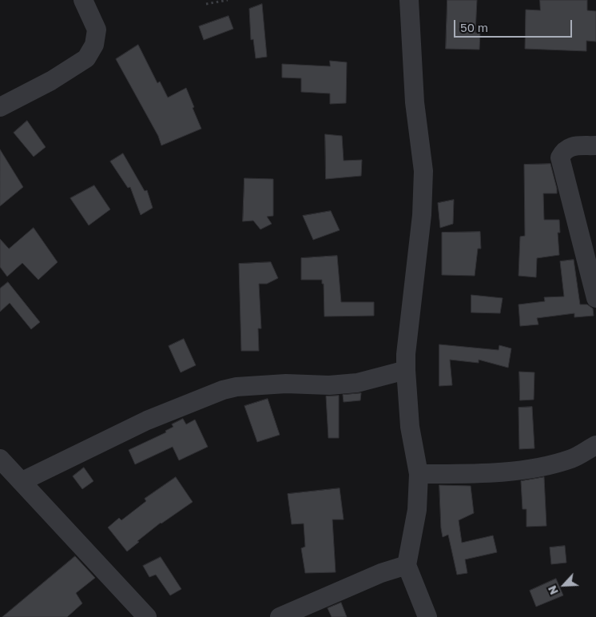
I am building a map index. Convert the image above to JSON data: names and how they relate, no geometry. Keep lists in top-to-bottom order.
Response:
{
  "scale_bar": "50 m",
  "north": "bottom left"
}
